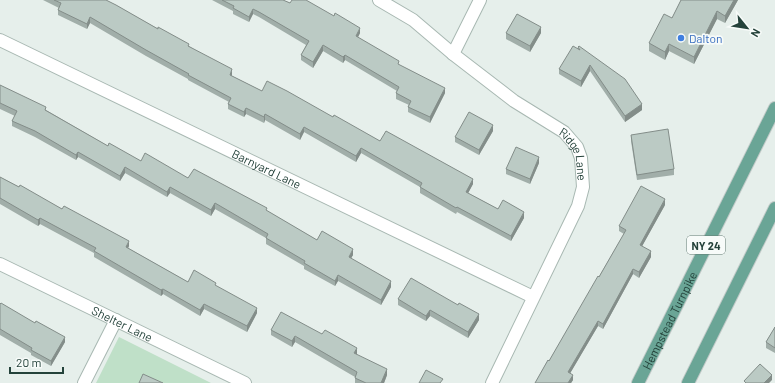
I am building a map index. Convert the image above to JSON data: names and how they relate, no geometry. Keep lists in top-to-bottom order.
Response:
{
  "streets": {
    "main road": ["NY 24", "Hempstead Turnpike"],
    "street": ["Ridge Lane", "Barnyard Lane", "Shelter Lane"]
  },
  "crossings": [
    ["Ridge Lane", "Barnyard Lane"]
  ],
  "places": ["Dalton"],
  "scale_bar": "20 m",
  "north": "bottom right"
}
